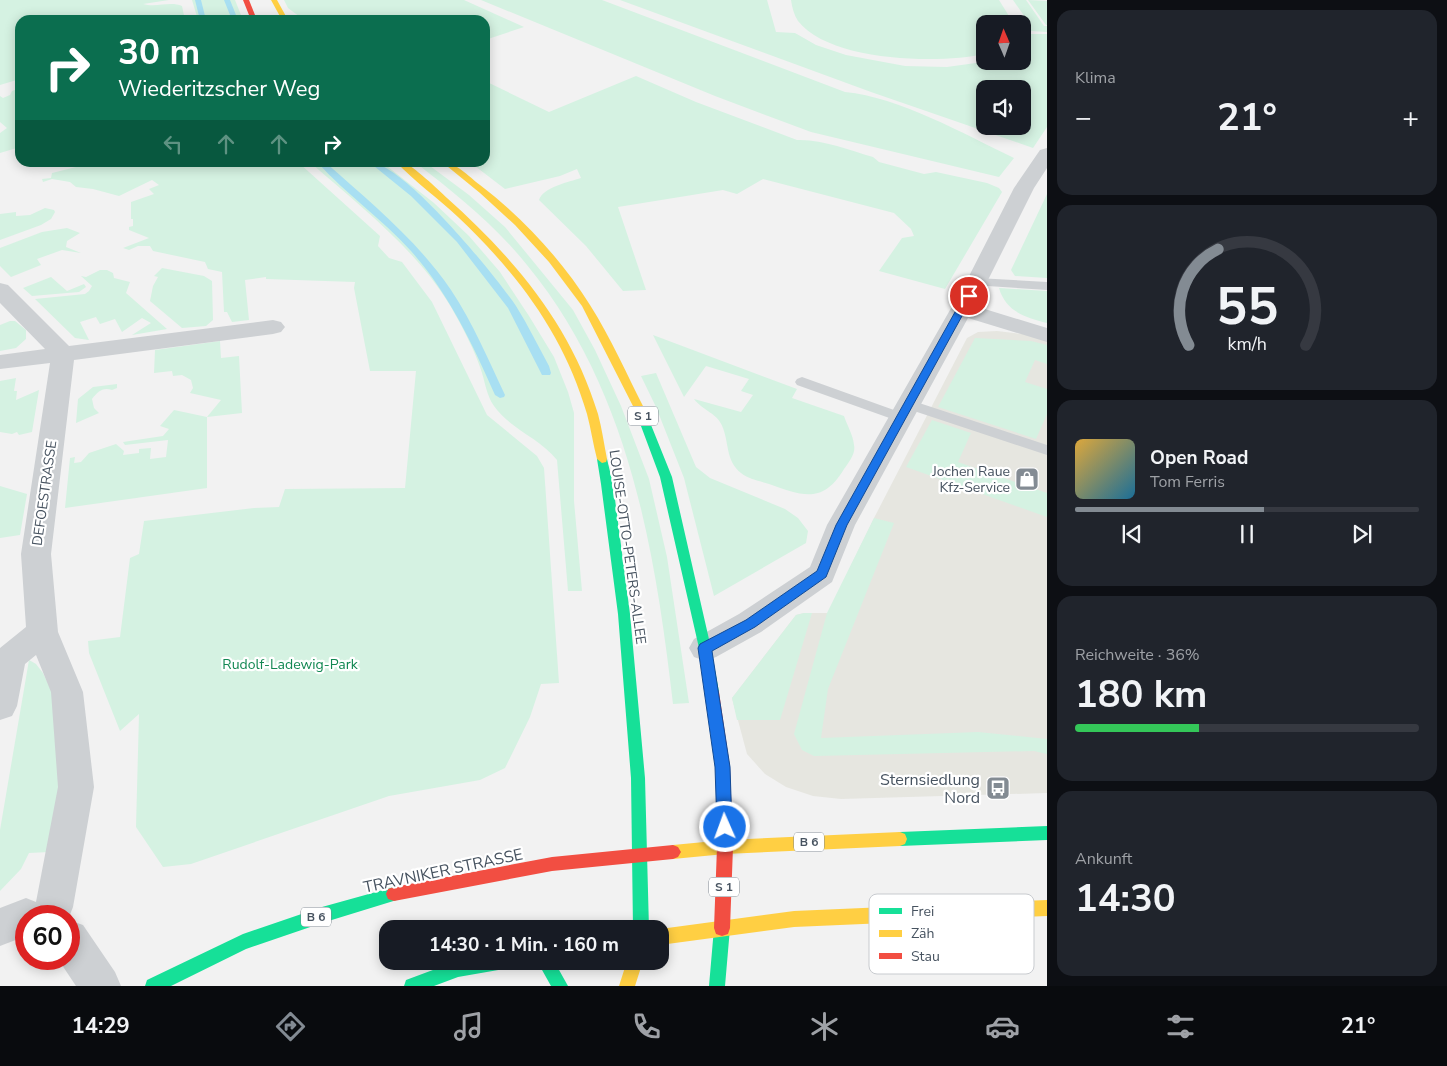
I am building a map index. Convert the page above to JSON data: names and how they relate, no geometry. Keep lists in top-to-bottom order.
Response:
{
  "streets": {
    "main road": [
      "S 1",
      "LOUISE-OTTO-PETERS-ALLEE",
      "B 6",
      "TRAVNIKER STRASSE"
    ],
    "street": ["DEFOESTRASSE"]
  },
  "crossings": [
    ["S 1", "B 6"],
    ["S 1", "TRAVNIKER STRASSE"],
    ["LOUISE-OTTO-PETERS-ALLEE", "TRAVNIKER STRASSE"],
    ["B 6", "TRAVNIKER STRASSE"]
  ],
  "parks": ["Rudolf-Ladewig-Park"],
  "places": {
    "shop": ["Jochen Raue Kfz-Service"],
    "bus stop": ["Sternsiedlung Nord"]
  },
  "legend": ["Frei", "Zäh", "Stau"],
  "north": "top",
  "page": {
    "tile": [
      "Klima",
      ["Reichweite · 36%", "180 km"],
      ["Ankunft", "14:30"]
    ],
    "turn": ["30 m", "Wiederitzscher Weg"],
    "heat": ["−", "21°", "+"],
    "song": ["Open Road", "Tom Ferris"],
    "limit": "60",
    "trip": "14:30 · 1 Min. · 160 m",
    "tabs": ["14:29", "21°"],
    "gauge": ["55", "km/h"]
  }
}
